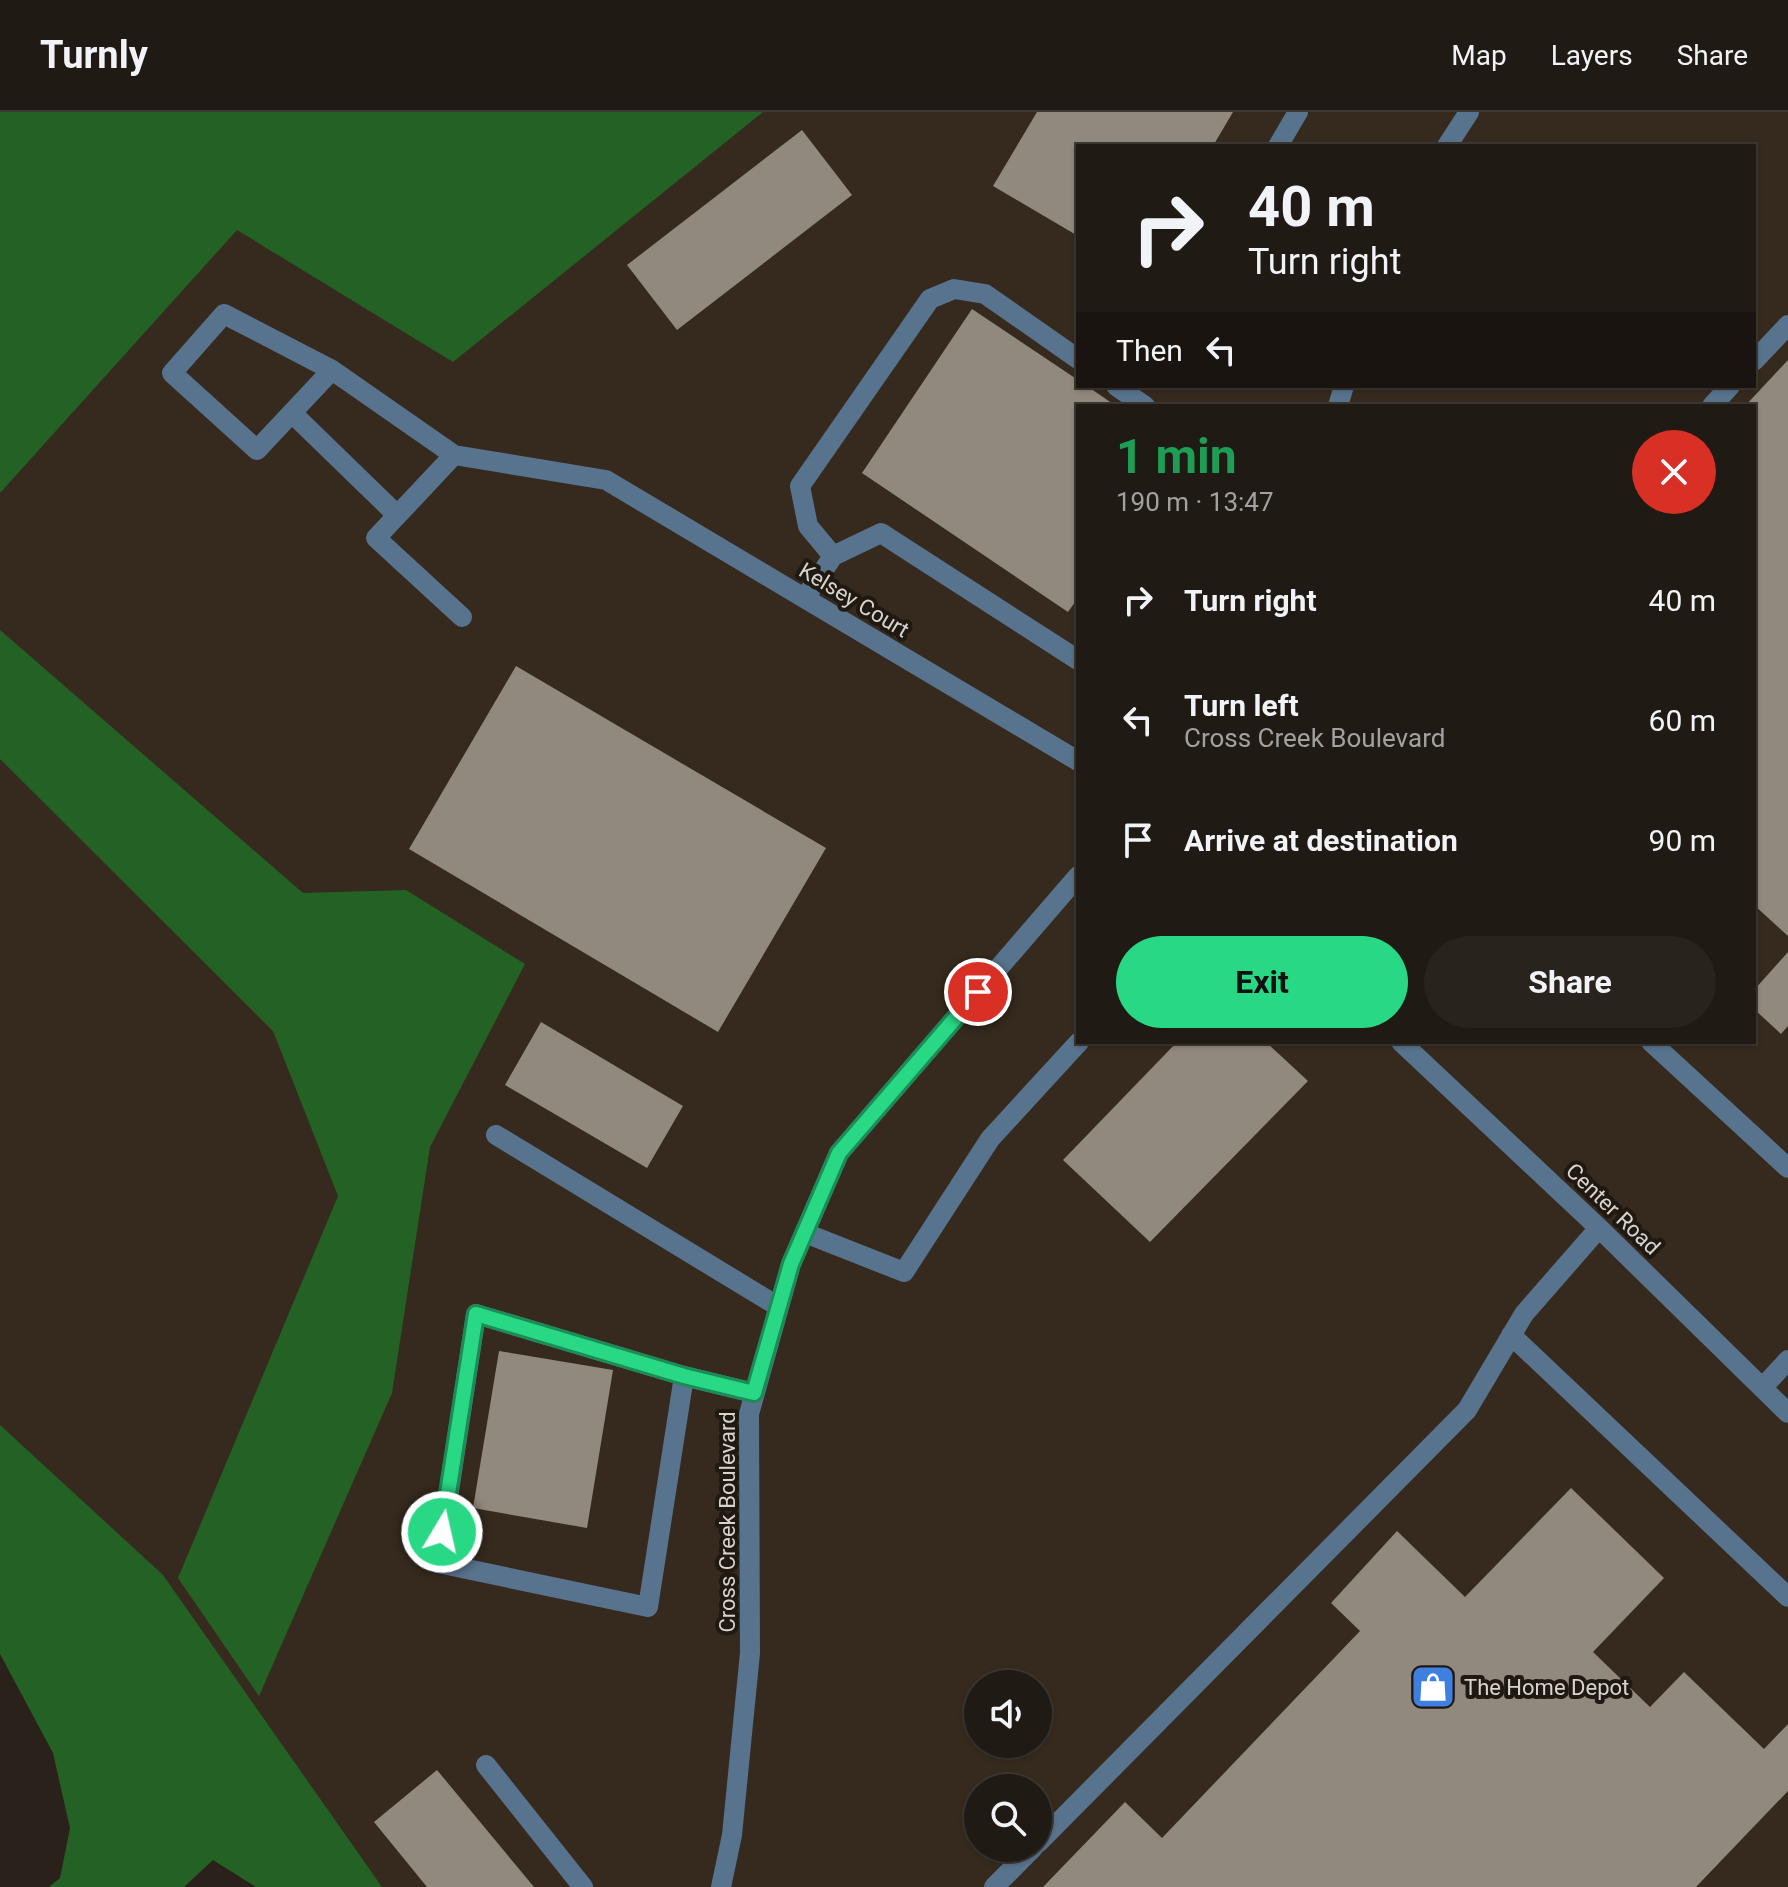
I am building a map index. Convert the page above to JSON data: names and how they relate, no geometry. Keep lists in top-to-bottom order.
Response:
{
  "streets": {
    "street": ["Kelsey Court", "Center Road", "Cross Creek Boulevard"]
  },
  "places": {
    "shop": ["The Home Depot"]
  },
  "page": {
    "header": "Turnly",
    "nav": ["Map", "Layers", "Share"],
    "turn": ["40 m", "Turn right"],
    "then": "Then",
    "heading": ["1 min", "190 m · 13:47"],
    "list": [
      {
        "name": "Turn right",
        "value": "40 m"
      },
      {
        "name": "Turn left",
        "note": "Cross Creek Boulevard",
        "value": "60 m"
      },
      {
        "name": "Arrive at destination",
        "value": "90 m"
      }
    ],
    "buttons": ["Exit", "Share"]
  }
}
